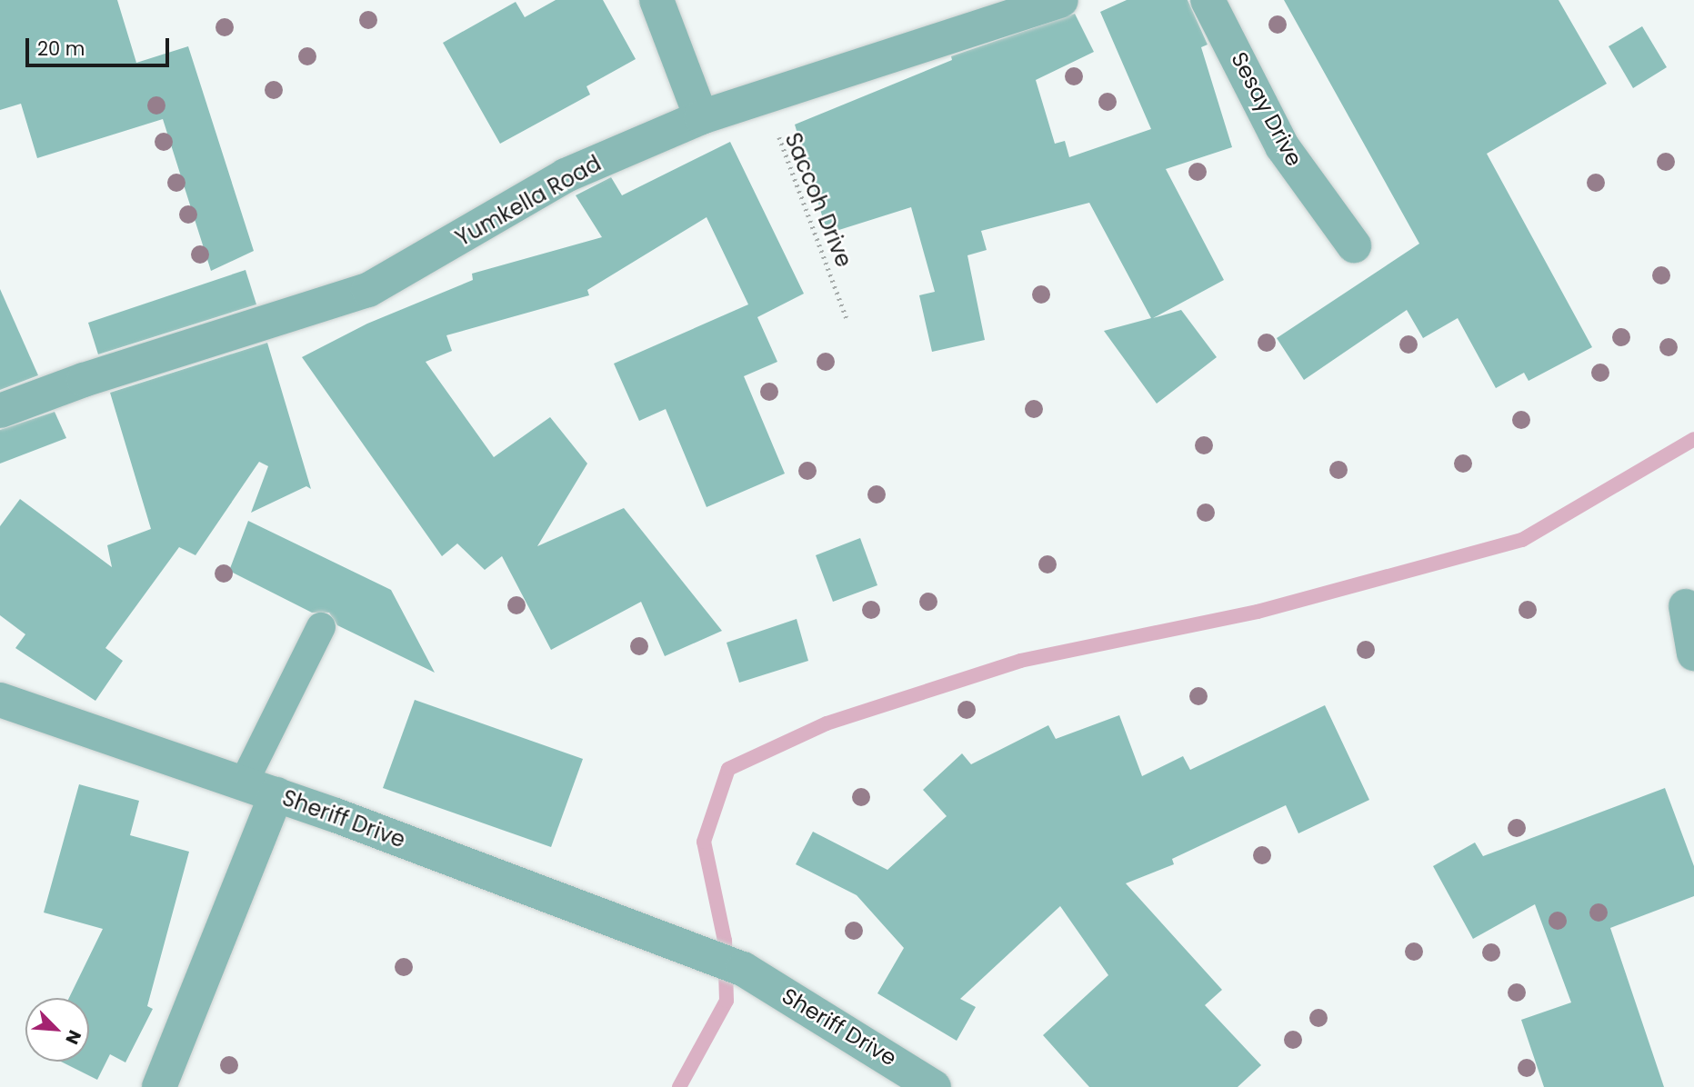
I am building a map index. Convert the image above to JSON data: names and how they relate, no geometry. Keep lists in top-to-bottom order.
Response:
{
  "streets": {
    "street": ["Sesay Drive", "Yumkella Road", "Sheriff Drive"],
    "path": ["Saccoh Drive"]
  },
  "crossings": [
    ["Saccoh Drive", "Yumkella Road"]
  ],
  "scale_bar": "20 m",
  "north": "bottom right"
}
